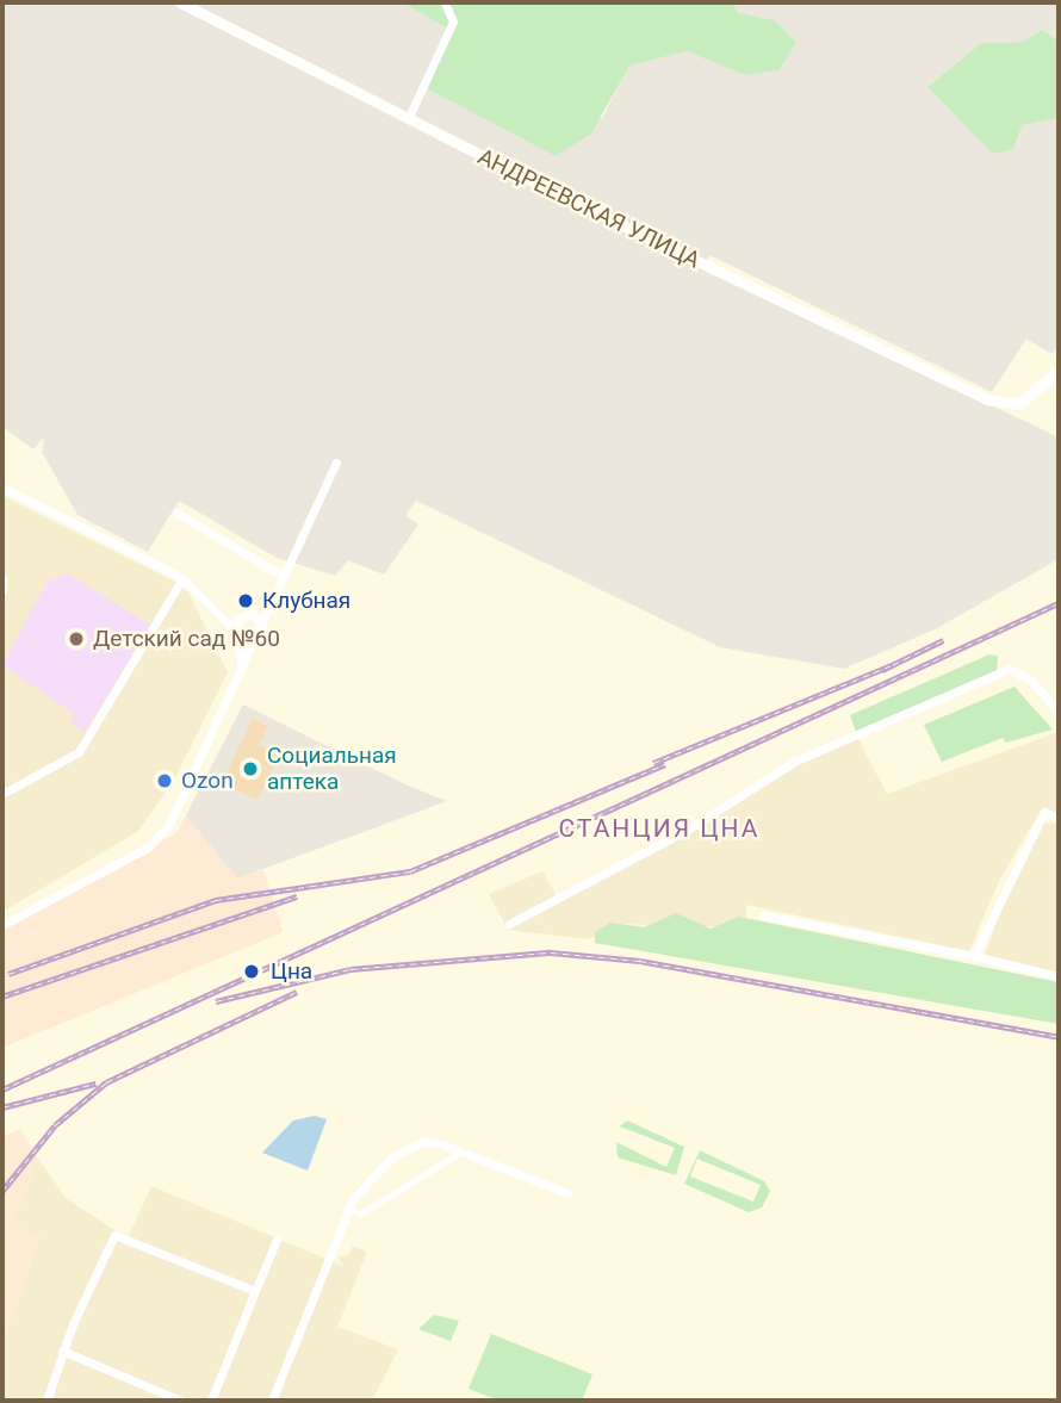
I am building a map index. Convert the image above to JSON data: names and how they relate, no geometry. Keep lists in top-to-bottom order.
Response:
{
  "streets": {
    "street": ["АНДРЕЕВСКАЯ УЛИЦА"]
  },
  "districts": ["СТАНЦИЯ ЦНА"],
  "places": [
    "Клубная",
    "Детский сад №60",
    "Социальная аптека",
    "Ozon",
    "Цна"
  ]
}
